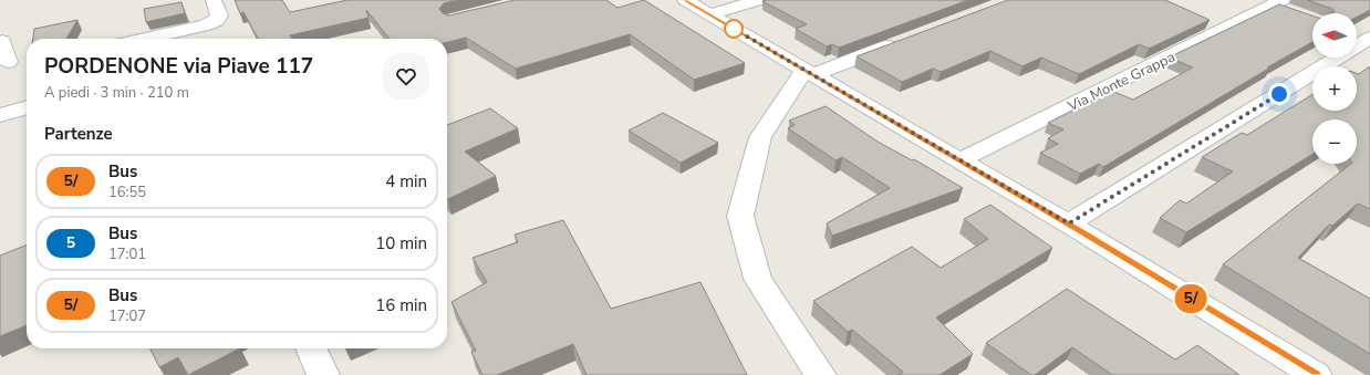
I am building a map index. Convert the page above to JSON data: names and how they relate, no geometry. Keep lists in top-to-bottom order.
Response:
{
  "streets": {
    "street": ["Via Monte Grappa"]
  },
  "lines": ["bus line 5/"],
  "north": "left",
  "page": {
    "on_map": "5/",
    "map_buttons": ["+", "−"],
    "heading": [
      ["PORDENONE via Piave 117", "A piedi · 3 min · 210 m"],
      "Partenze"
    ],
    "list": [
      {
        "mark": "5/",
        "name": "Bus",
        "note": "16:55",
        "value": "4 min"
      },
      {
        "mark": "5",
        "name": "Bus",
        "note": "17:01",
        "value": "10 min"
      },
      {
        "mark": "5/",
        "name": "Bus",
        "note": "17:07",
        "value": "16 min"
      }
    ]
  }
}
